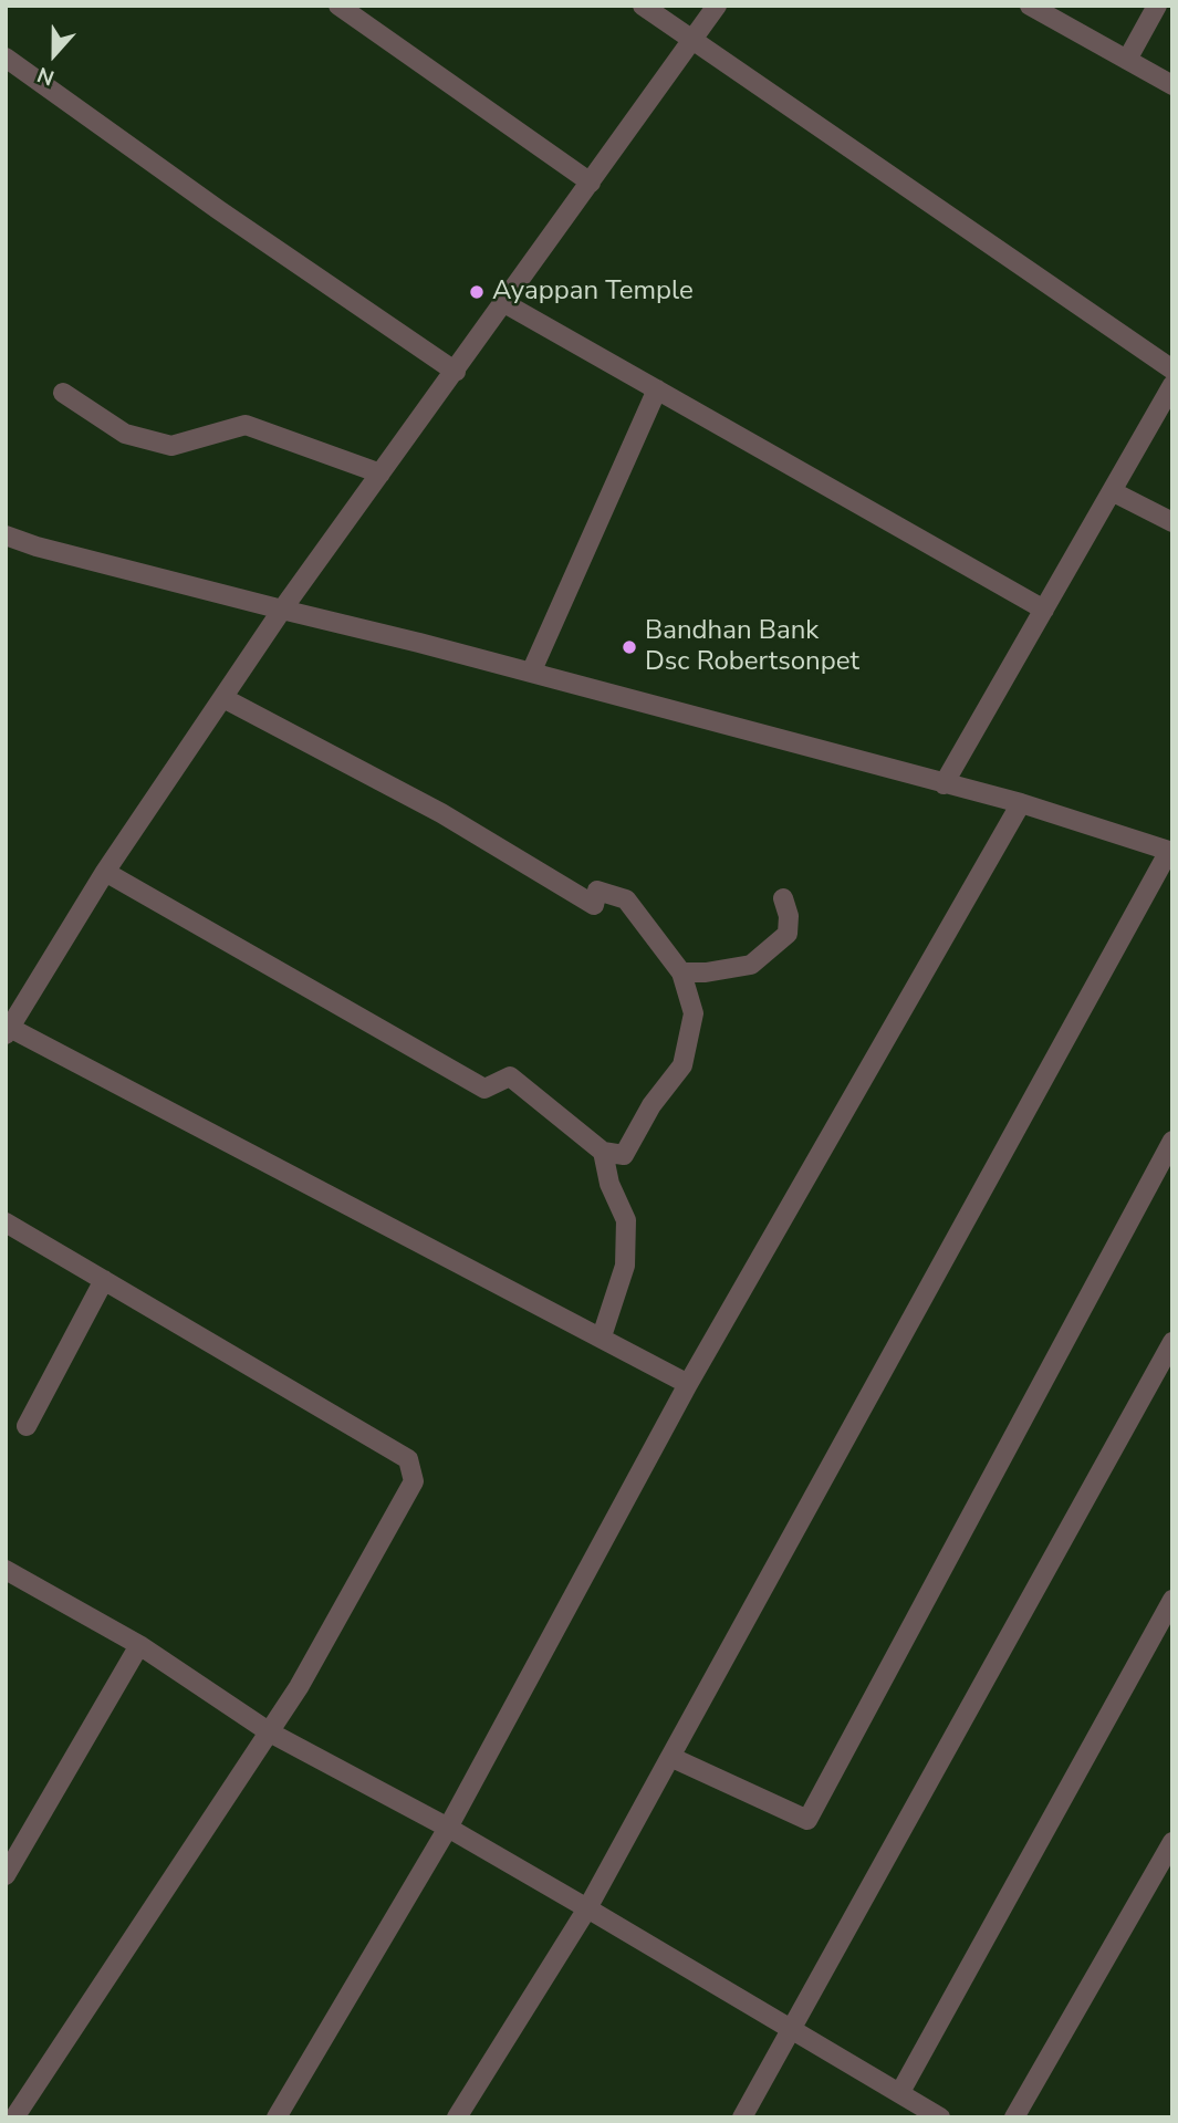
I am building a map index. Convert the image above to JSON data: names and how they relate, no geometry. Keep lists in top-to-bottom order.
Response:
{
  "places": ["Ayappan Temple", "Bandhan Bank Dsc Robertsonpet"],
  "north": "bottom"
}
